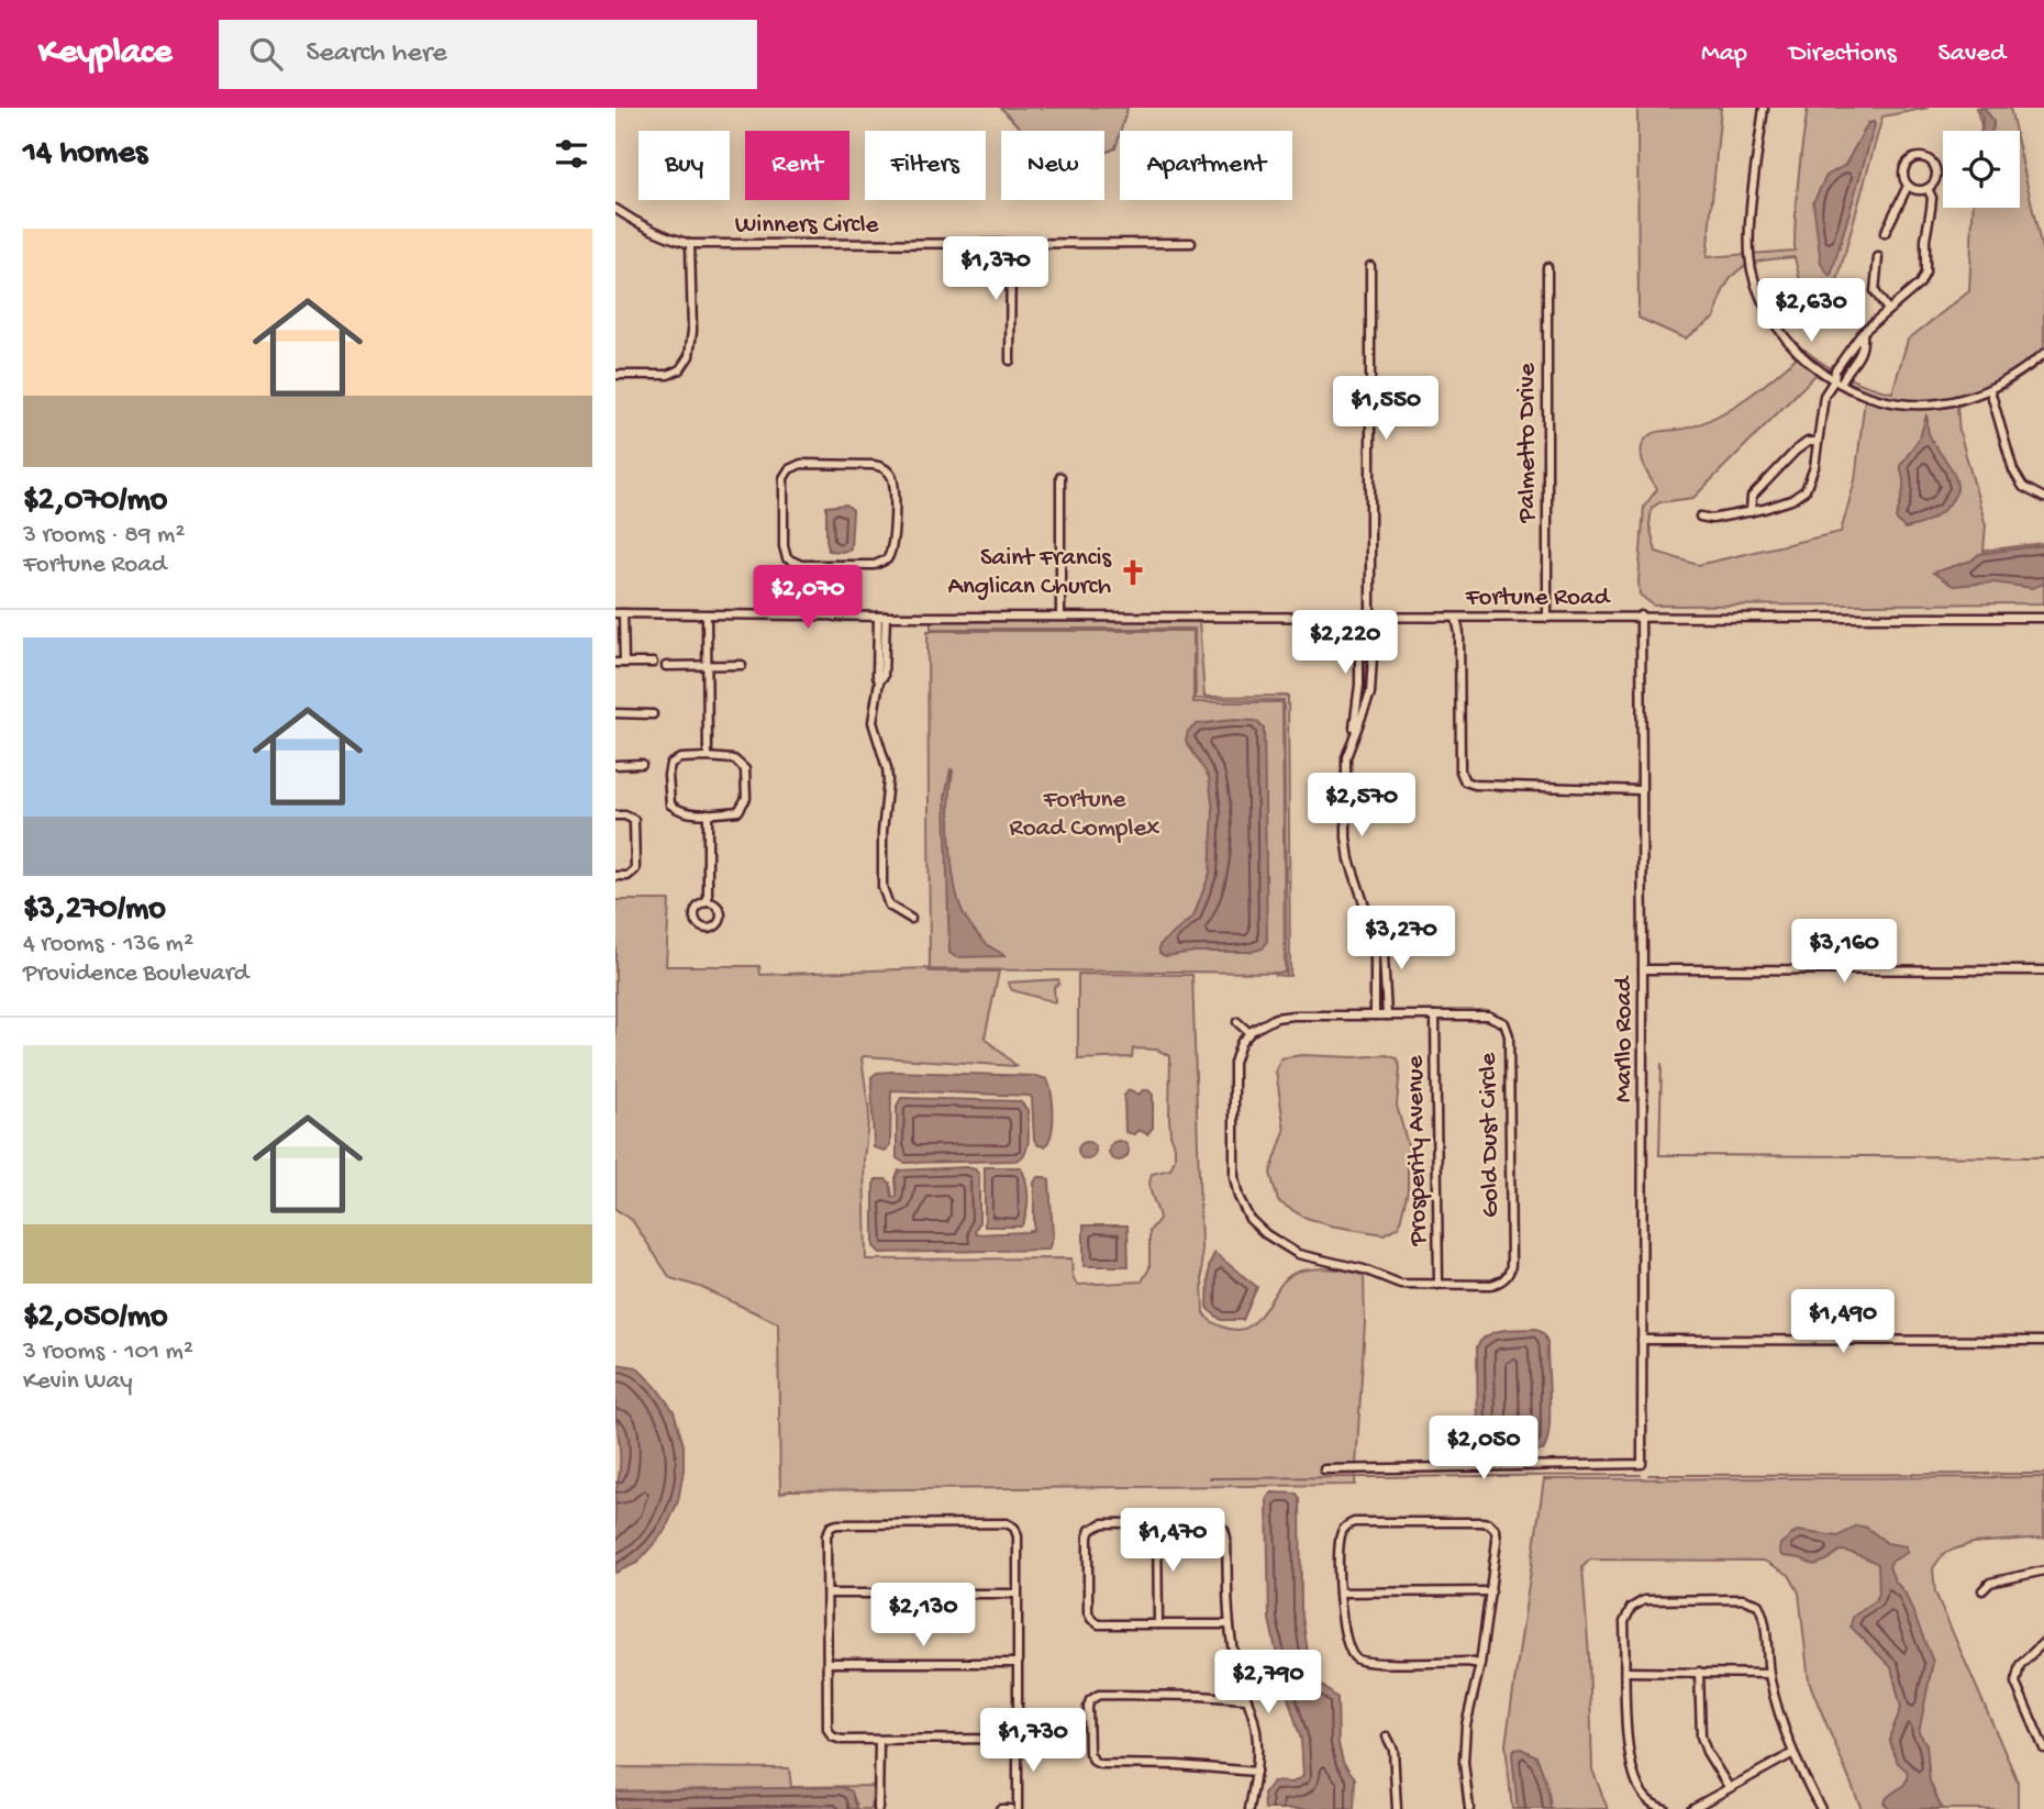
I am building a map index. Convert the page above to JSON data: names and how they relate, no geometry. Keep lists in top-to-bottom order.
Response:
{
  "streets": {
    "street": [
      "Winners Circle",
      "Palmetto Drive",
      "Fortune Road",
      "Marllo Road",
      "Gold Dust Circle",
      "Prosperity Avenue"
    ]
  },
  "crossings": [
    ["Palmetto Drive", "Fortune Road"],
    ["Fortune Road", "Marllo Road"],
    ["Gold Dust Circle", "Prosperity Avenue"]
  ],
  "parks": ["Fortune Road Complex"],
  "places": {
    "church": ["Saint Francis Anglican Church"]
  },
  "page": {
    "header": "Keyplace",
    "search": "Search here",
    "nav": ["Map", "Directions", "Saved"],
    "heading": "14 homes",
    "chip": [
      "Buy",
      "Rent",
      "Filters",
      "New",
      "Apartment"
    ],
    "list": [
      {
        "name": "$2,070/mo",
        "note": "3 rooms · 89 m² · Fortune Road"
      },
      {
        "name": "$3,270/mo",
        "note": "4 rooms · 136 m² · Providence Boulevard"
      },
      {
        "name": "$2,050/mo",
        "note": "3 rooms · 101 m² · Kevin Way"
      }
    ],
    "price": [
      "$1,370",
      "$2,630",
      "$1,550",
      "$2,070",
      "$2,220",
      "$2,570",
      "$3,270",
      "$3,160",
      "$1,490",
      "$2,050",
      "$1,470",
      "$2,130",
      "$2,790",
      "$1,730"
    ]
  }
}
